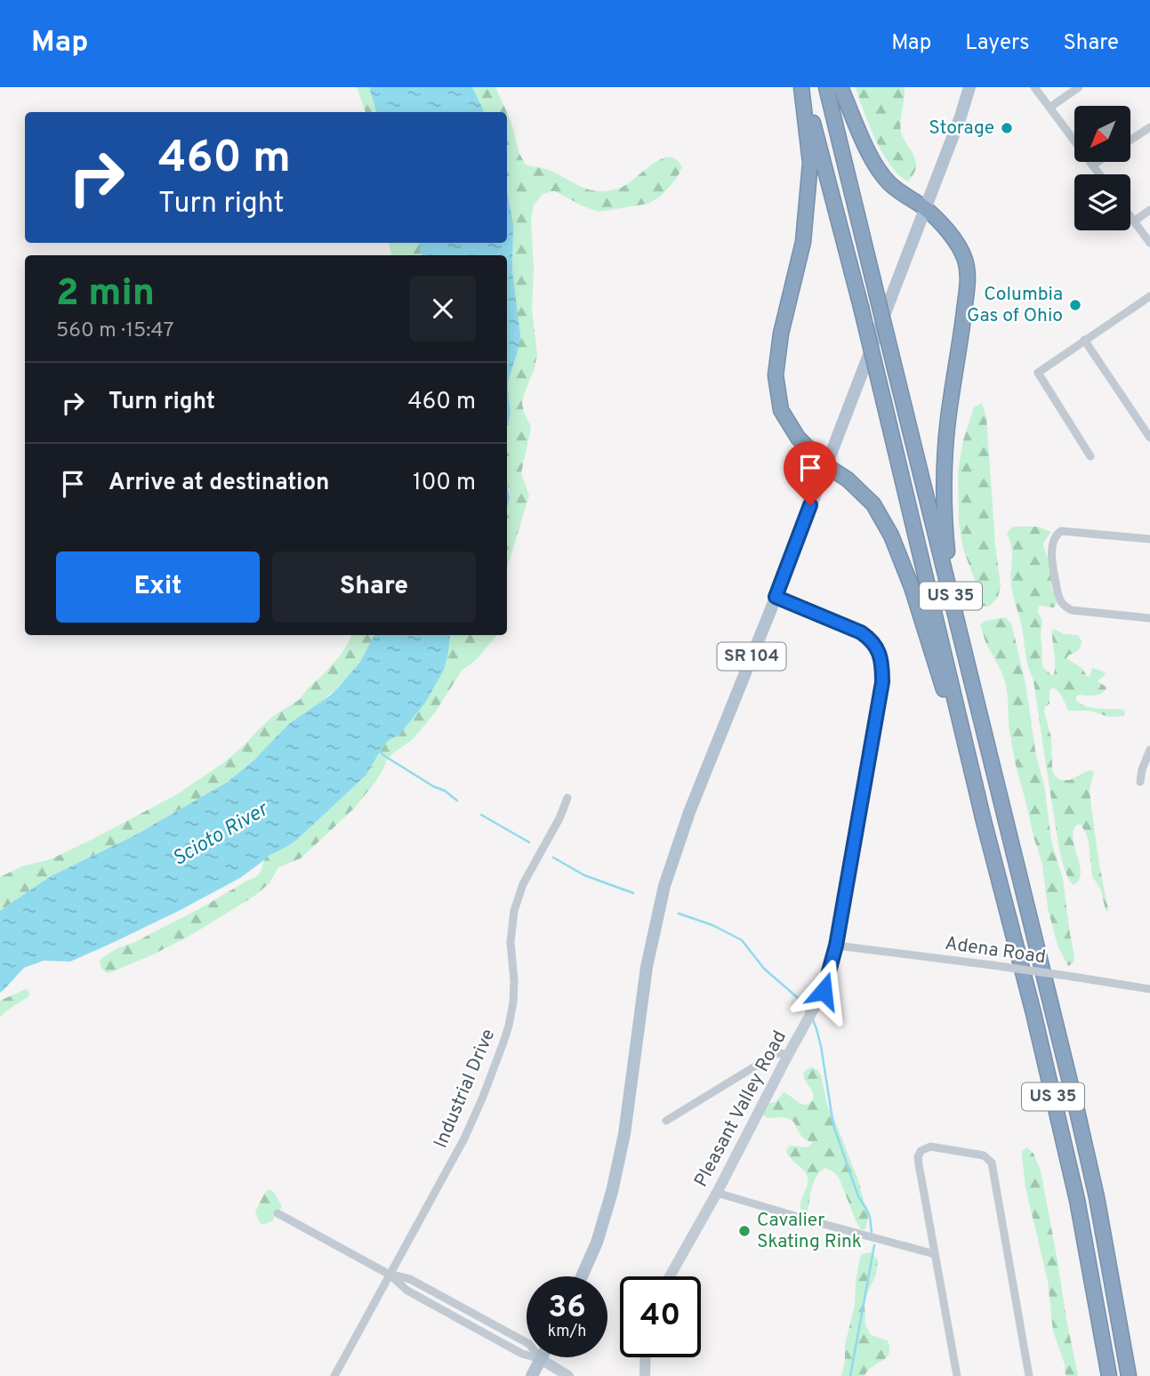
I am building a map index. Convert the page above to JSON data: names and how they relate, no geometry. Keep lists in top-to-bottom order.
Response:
{
  "streets": {
    "highway": ["US 35"],
    "main road": ["SR 104"],
    "street": ["Adena Road", "Industrial Drive", "Pleasant Valley Road"]
  },
  "crossings": [
    ["SR 104", "Pleasant Valley Road"],
    ["Adena Road", "Pleasant Valley Road"]
  ],
  "water": ["Scioto River"],
  "places": ["Storage", "Columbia Gas of Ohio", "Cavalier Skating Rink"],
  "north": "bottom left",
  "page": {
    "header": "Map",
    "nav": ["Map", "Layers", "Share"],
    "turn": ["460 m", "Turn right"],
    "heading": ["2 min", "560 m · 15:47"],
    "list": [
      {
        "name": "Turn right",
        "value": "460 m"
      },
      {
        "name": "Arrive at destination",
        "value": "100 m"
      }
    ],
    "buttons": ["Exit", "Share"],
    "speed": "36 km/h",
    "limit": "40"
  }
}
